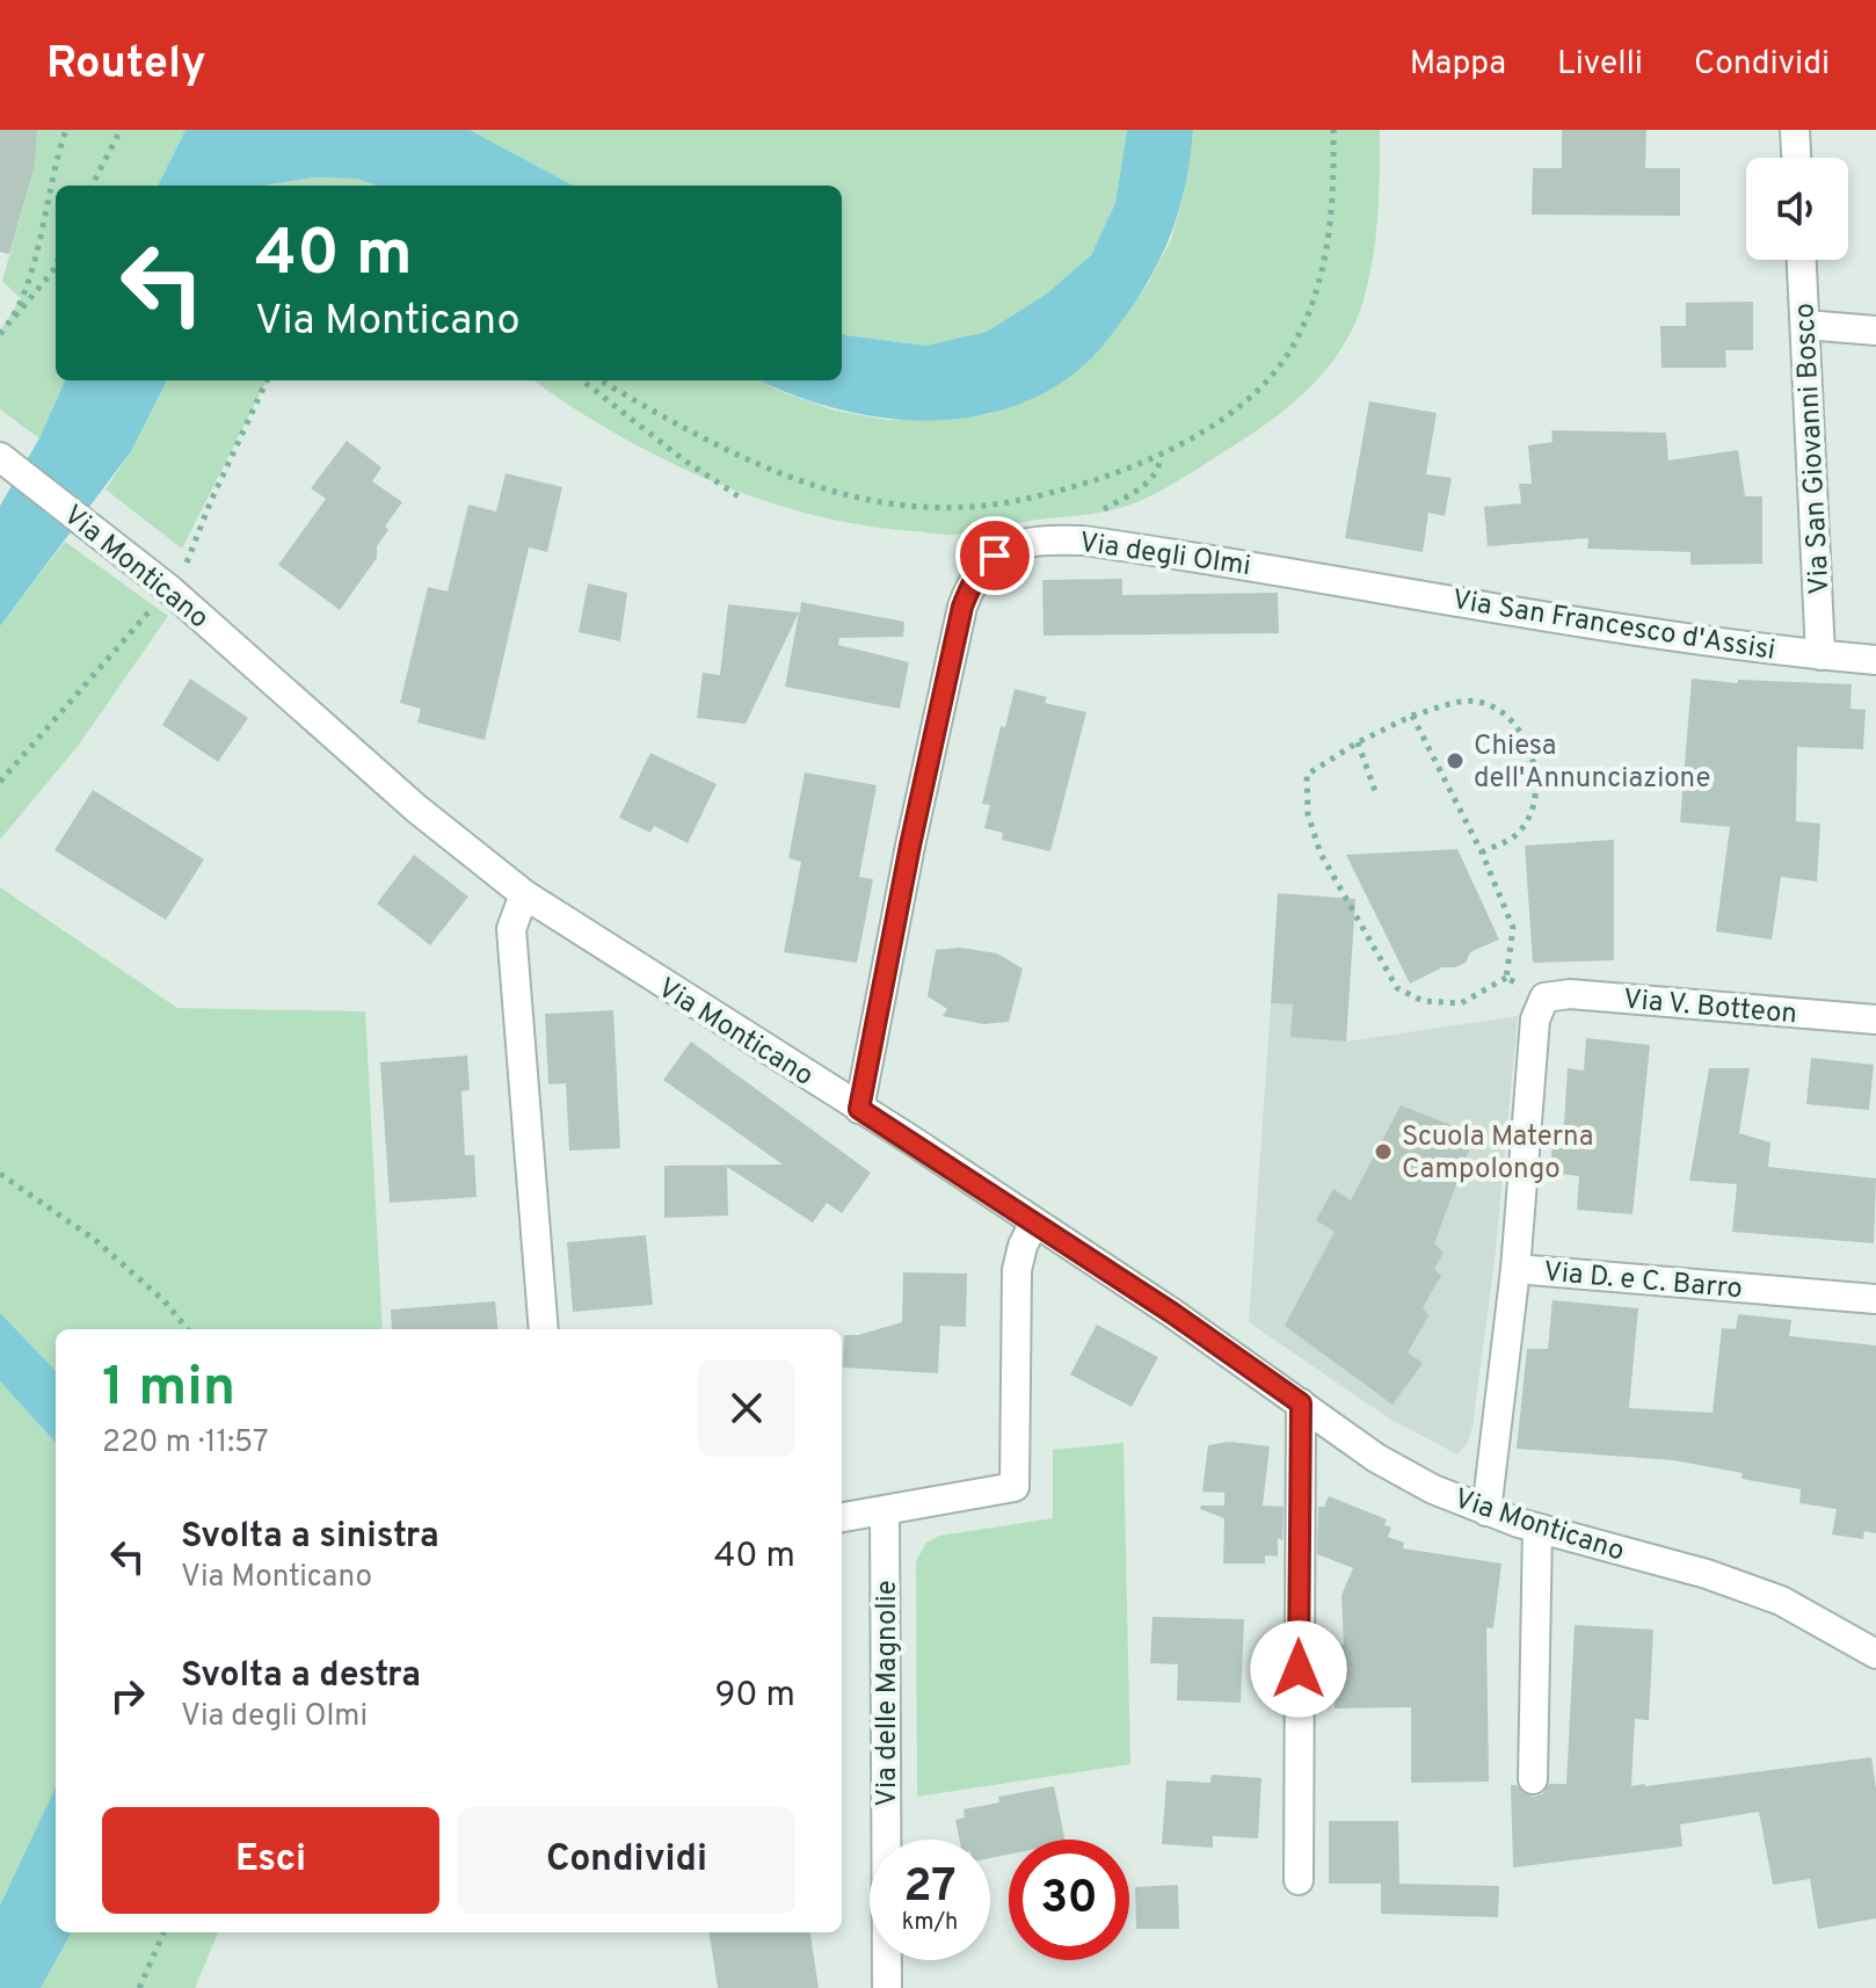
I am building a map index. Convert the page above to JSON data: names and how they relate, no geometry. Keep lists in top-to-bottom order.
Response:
{
  "streets": {
    "street": [
      "Via San Giovanni Bosco",
      "Via degli Olmi",
      "Via Monticano",
      "Via San Francesco d'Assisi",
      "Via V. Botteon",
      "Via D. e C. Barro",
      "Via delle Magnolie"
    ]
  },
  "crossings": [
    ["Via San Giovanni Bosco", "Via San Francesco d'Assisi"],
    ["Via degli Olmi", "Via Monticano"],
    ["Via degli Olmi", "Via San Francesco d'Assisi"],
    ["Via V. Botteon", "Via D. e C. Barro"]
  ],
  "places": ["Chiesa dell'Annunciazione", "Scuola Materna Campolongo"],
  "page": {
    "header": "Routely",
    "nav": ["Mappa", "Livelli", "Condividi"],
    "turn": ["40 m", "Via Monticano"],
    "heading": ["1 min", "220 m · 11:57"],
    "list": [
      {
        "name": "Svolta a sinistra",
        "note": "Via Monticano",
        "value": "40 m"
      },
      {
        "name": "Svolta a destra",
        "note": "Via degli Olmi",
        "value": "90 m"
      }
    ],
    "buttons": ["Esci", "Condividi"],
    "speed": "27 km/h",
    "limit": "30"
  }
}
